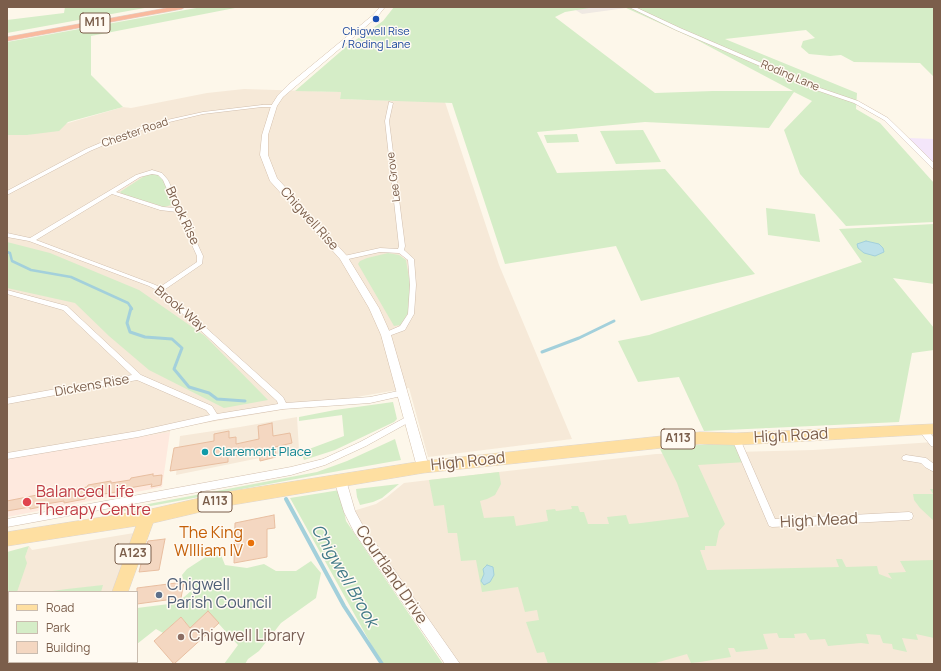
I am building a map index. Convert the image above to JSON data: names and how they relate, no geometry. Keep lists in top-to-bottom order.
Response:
{
  "streets": {
    "highway": ["M11"],
    "main road": [
      "Chigwell Rise",
      "High Road",
      "A113",
      "A123"
    ],
    "street": [
      "Roding Lane",
      "Chester Road",
      "Lee Grove",
      "Brook Rise",
      "Brook Way",
      "Dickens Rise",
      "High Mead",
      "Courtland Drive"
    ]
  },
  "crossings": [
    ["Chester Road", "Chigwell Rise"],
    ["Brook Rise", "Brook Way"],
    ["Chigwell Rise", "High Road"],
    ["High Road", "High Mead"],
    ["High Road", "A123"],
    ["High Road", "Courtland Drive"]
  ],
  "water": ["Chigwell Brook"],
  "places": [
    "Chigwell Rise / Roding Lane",
    "Claremont Place",
    "Balanced Life Therapy Centre",
    "The King WIlliam IV",
    "Chigwell Parish Council",
    "Chigwell Library"
  ],
  "legend": ["Road", "Park", "Building"]
}
